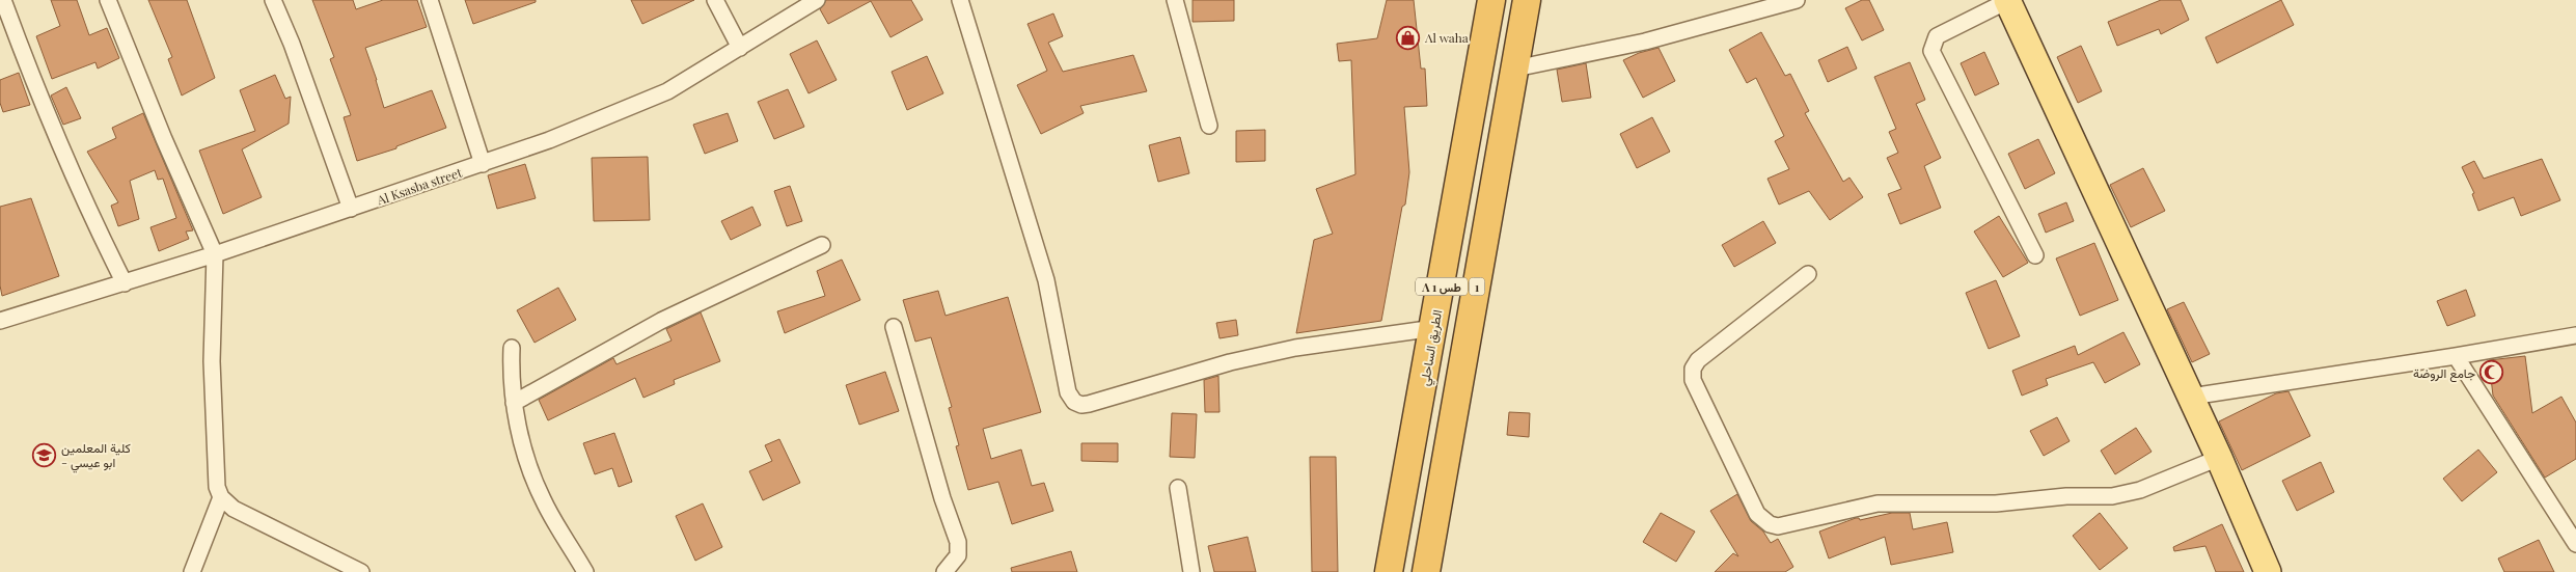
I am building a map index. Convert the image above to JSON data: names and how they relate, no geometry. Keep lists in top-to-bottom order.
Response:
{
  "streets": {
    "highway": ["A 1 طس", "1", "الطريق الساحلي"],
    "street": ["Al Ksasba street"]
  },
  "places": {
    "shop": ["Al waha"],
    "mosque": ["جامع الروضة"],
    "school or university": ["كلية المعلمين - ابو عيسي"]
  }
}
